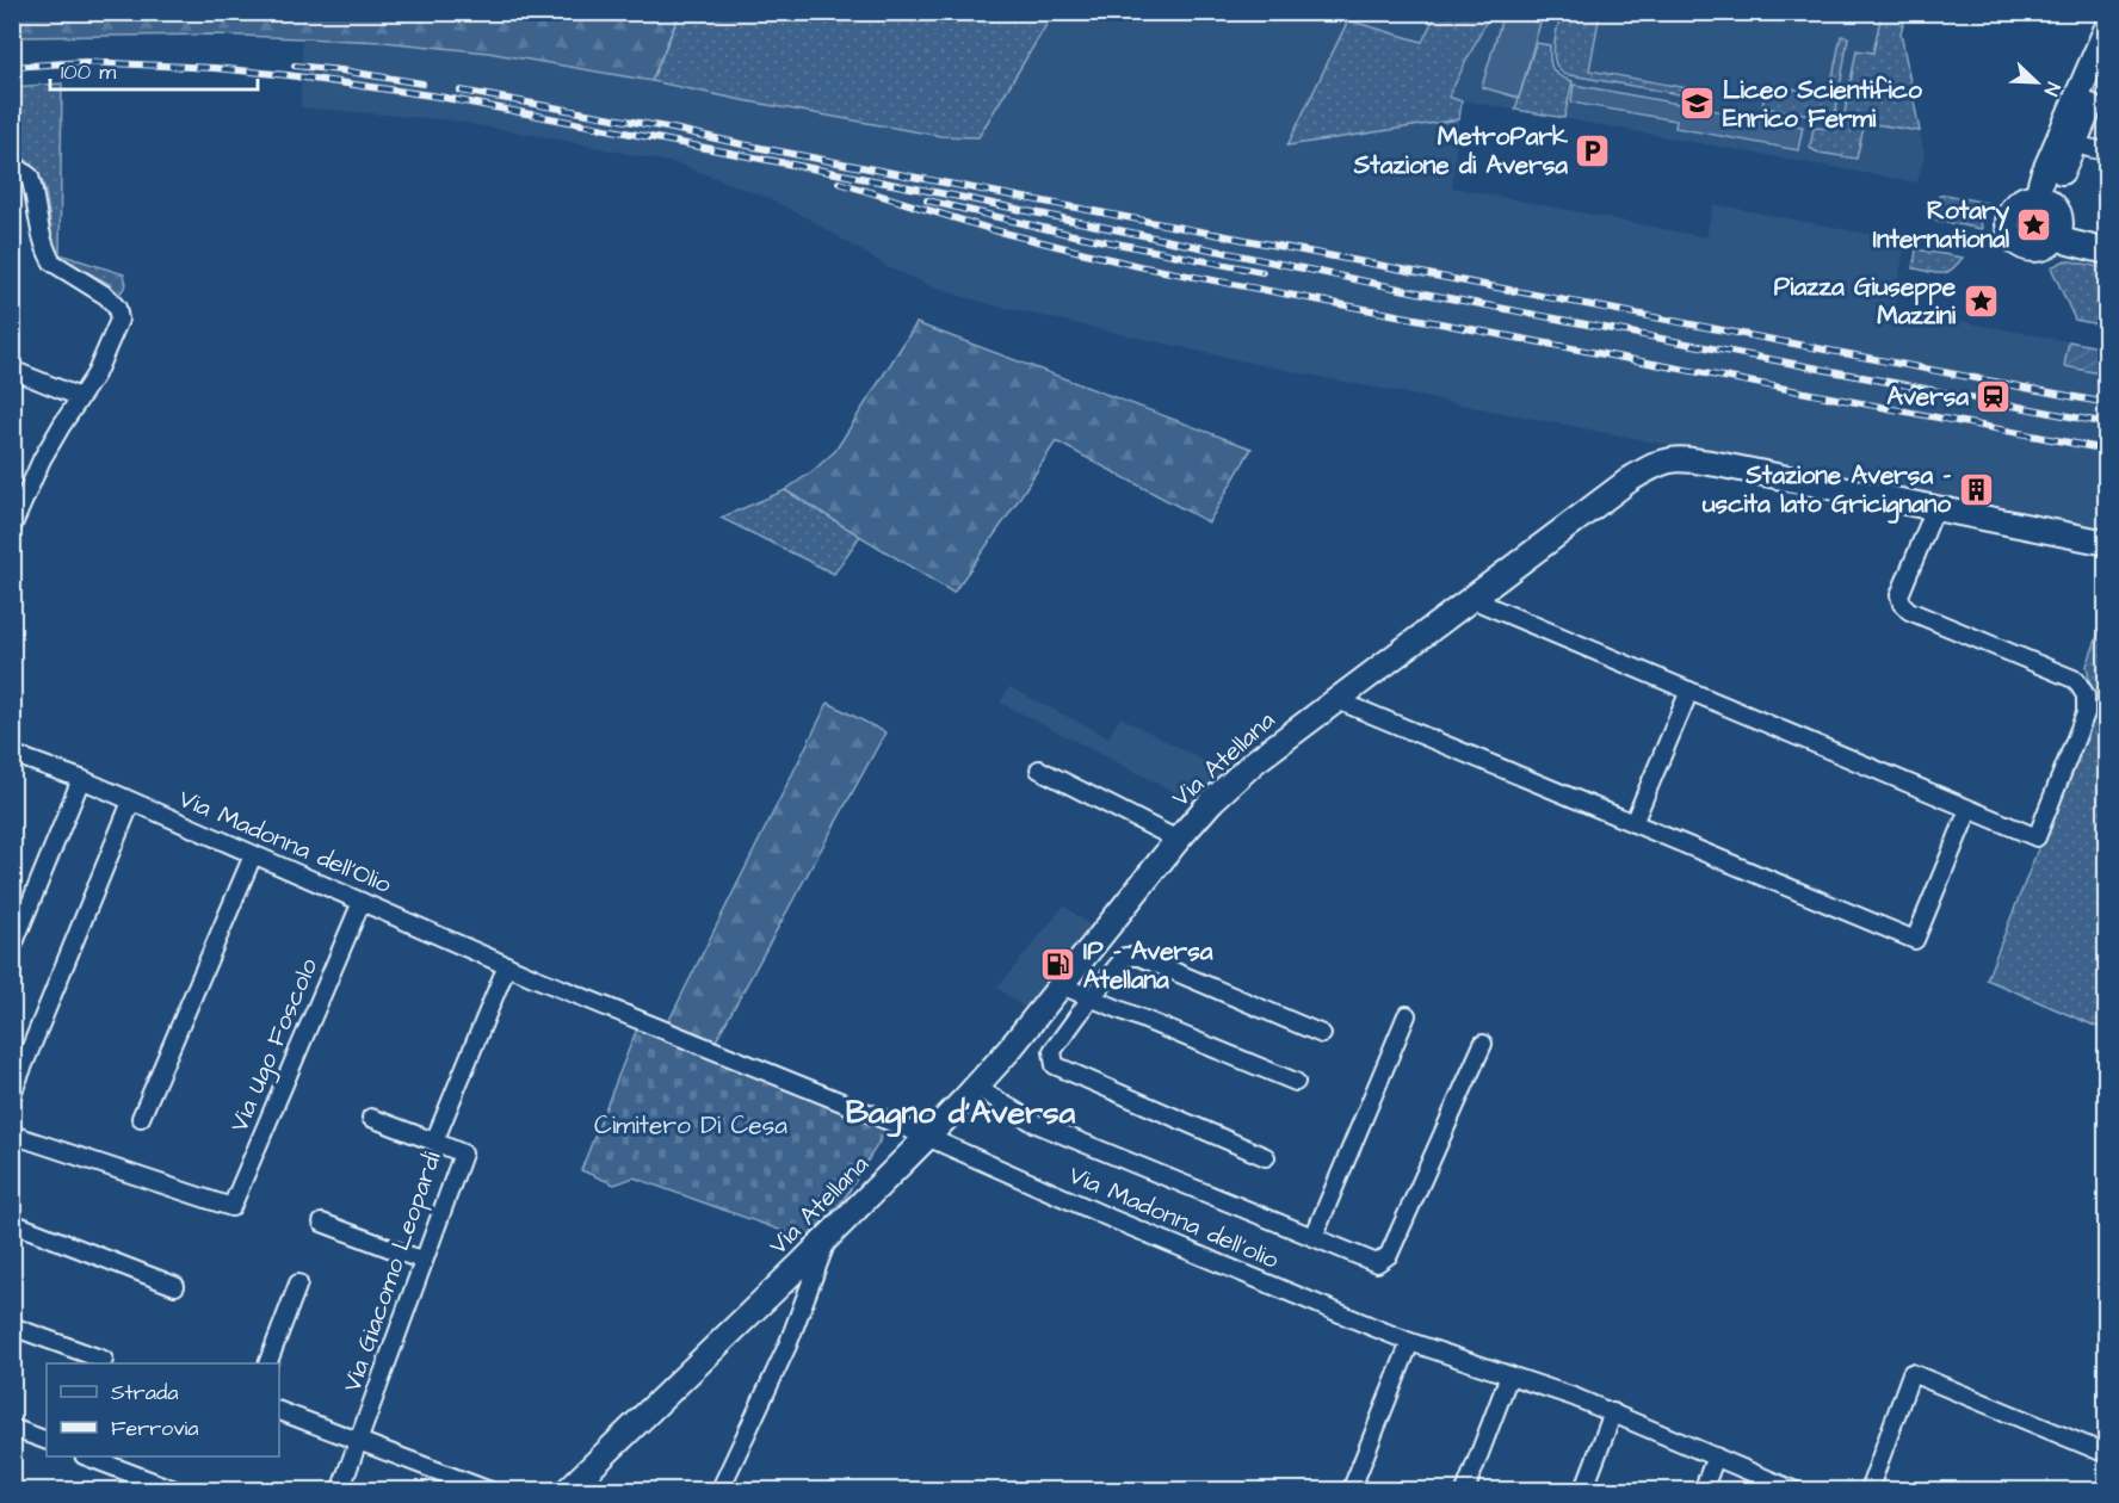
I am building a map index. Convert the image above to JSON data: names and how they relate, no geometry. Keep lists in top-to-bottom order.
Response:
{
  "streets": {
    "main road": ["Via Atellana"],
    "street": [
      "Via Madonna dell'Olio",
      "Via Ugo Foscolo",
      "Via Madonna dell'olio",
      "Via Giacomo Leopardi"
    ]
  },
  "crossings": [
    ["Via Atellana", "Via Madonna dell'olio"],
    ["Via Madonna dell'Olio", "Via Ugo Foscolo"],
    ["Via Madonna dell'Olio", "Via Madonna dell'olio"],
    ["Via Madonna dell'Olio", "Via Giacomo Leopardi"]
  ],
  "districts": ["Bagno d'Aversa"],
  "parks": ["Cimitero Di Cesa"],
  "places": {
    "school or university": ["Liceo Scientifico Enrico Fermi"],
    "parking": ["MetroPark Stazione di Aversa"],
    "place": ["Rotary International", "Piazza Giuseppe Mazzini"],
    "station": ["Aversa"],
    "building": ["Stazione Aversa - uscita lato Gricignano"],
    "fuel station": ["IP - Aversa Atellana"]
  },
  "legend": ["Strada", "Ferrovia"],
  "scale_bar": "100 m",
  "north": "bottom right"
}
